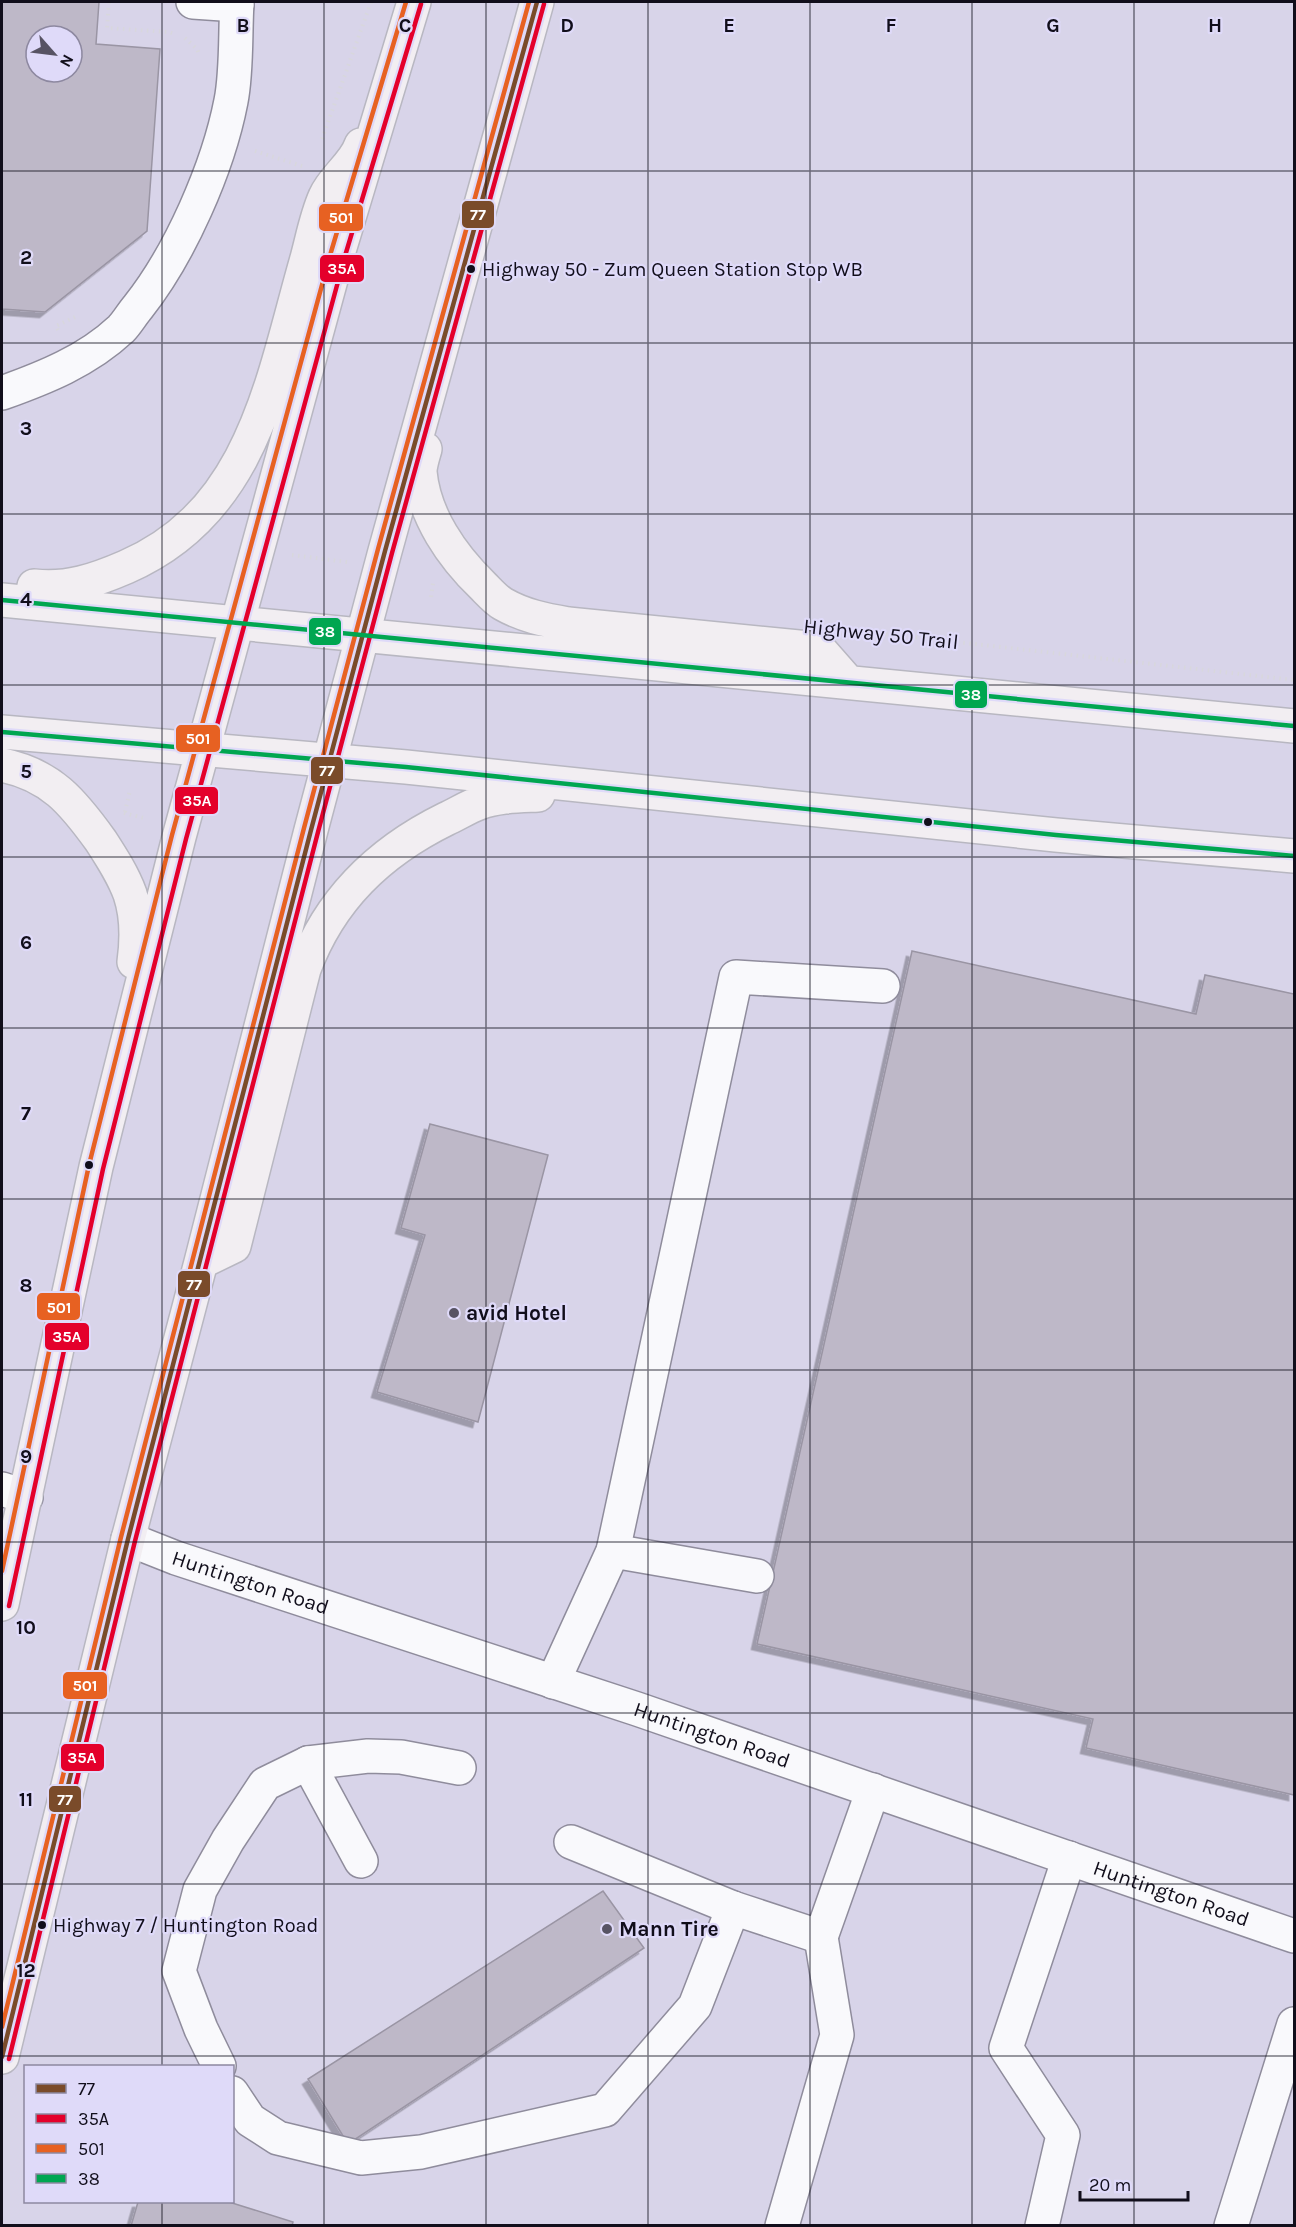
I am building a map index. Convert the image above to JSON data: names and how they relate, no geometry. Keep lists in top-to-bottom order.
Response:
{
  "streets": {
    "street": ["Huntington Road"],
    "path": ["Highway 50 Trail"]
  },
  "places": [
    "Highway 50 - Zum Queen Station Stop WB",
    "avid Hotel",
    "Highway 7 / Huntington Road",
    "Mann Tire"
  ],
  "lines": [
    "transit line 77",
    "transit line 501",
    "transit line 35A",
    "transit line 38"
  ],
  "legend": [
    "77",
    "35A",
    "501",
    "38"
  ],
  "scale_bar": "20 m",
  "north": "bottom right",
  "grid": {
    "columns": [
      "B",
      "C",
      "D",
      "E",
      "F",
      "G",
      "H"
    ],
    "rows": [
      "2",
      "3",
      "4",
      "5",
      "6",
      "7",
      "8",
      "9",
      "10",
      "11",
      "12"
    ]
  }
}
